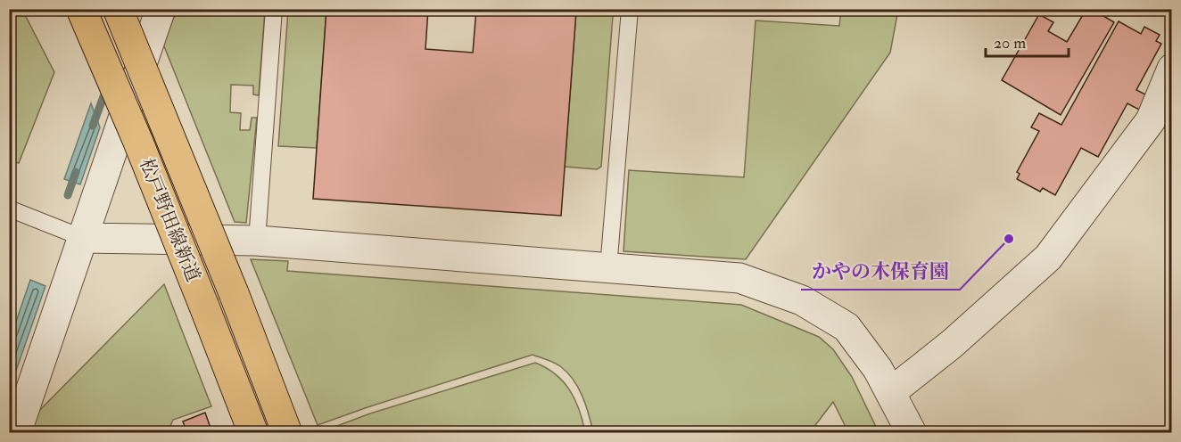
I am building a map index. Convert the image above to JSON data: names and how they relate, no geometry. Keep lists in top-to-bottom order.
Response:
{
  "streets": {
    "main road": ["松戸野田線新道"]
  },
  "places": ["かやの木保育園"],
  "scale_bar": "20 m"
}
